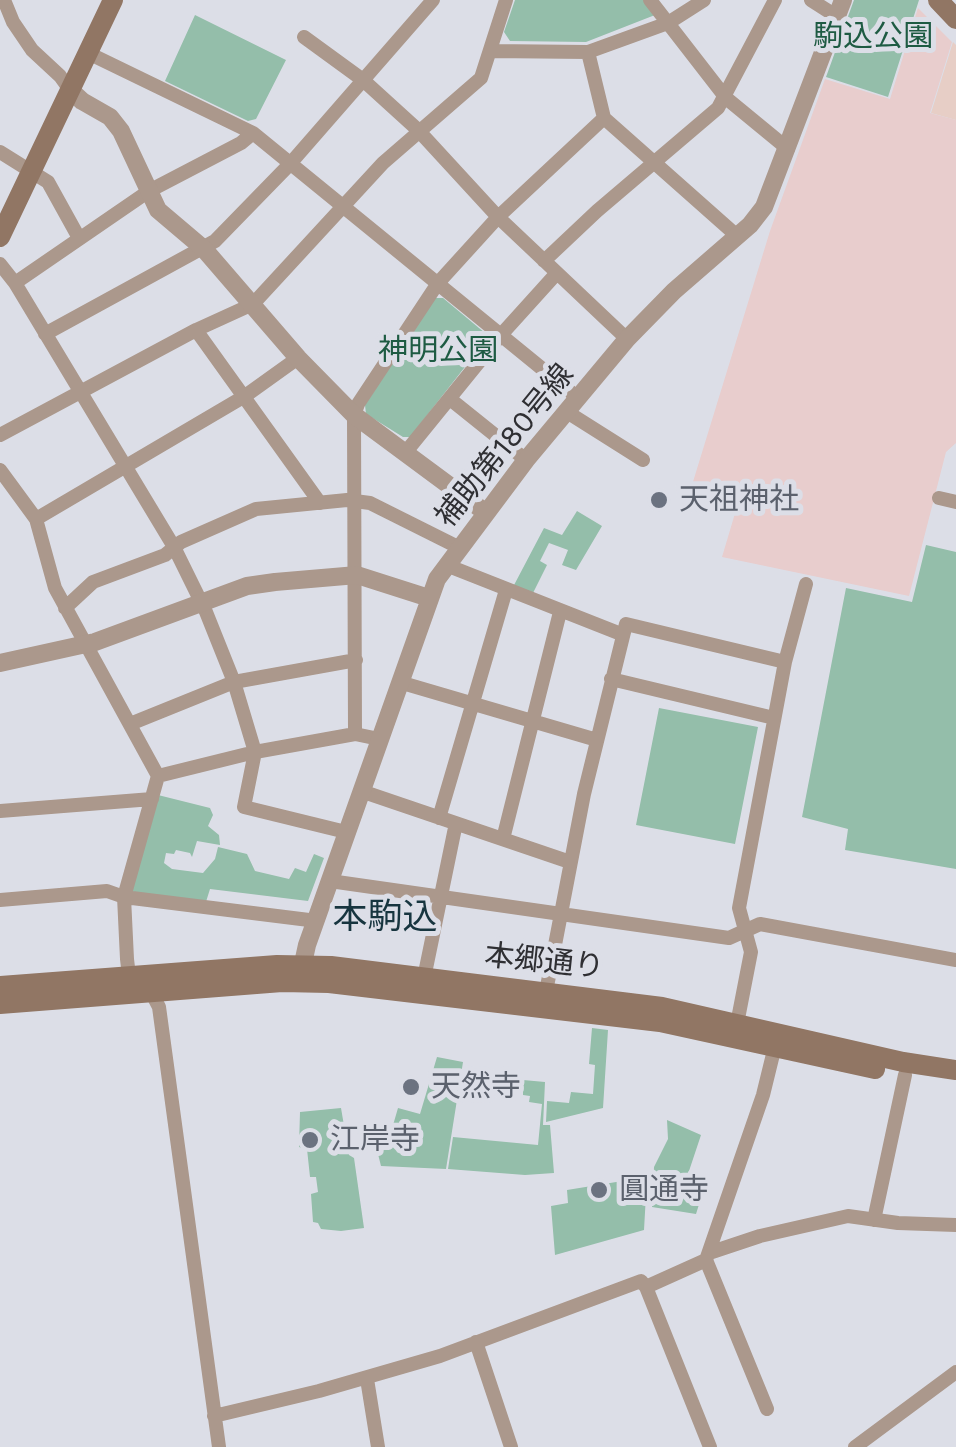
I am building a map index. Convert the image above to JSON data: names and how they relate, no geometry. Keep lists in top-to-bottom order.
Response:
{
  "streets": {
    "main road": ["本郷通り"],
    "street": ["補助第180号線"]
  },
  "crossings": [
    ["補助第180号線", "本郷通り"]
  ],
  "districts": ["本駒込"],
  "parks": ["駒込公園", "神明公園"],
  "places": [
    "天祖神社",
    "天然寺",
    "江岸寺",
    "圓通寺"
  ]
}
